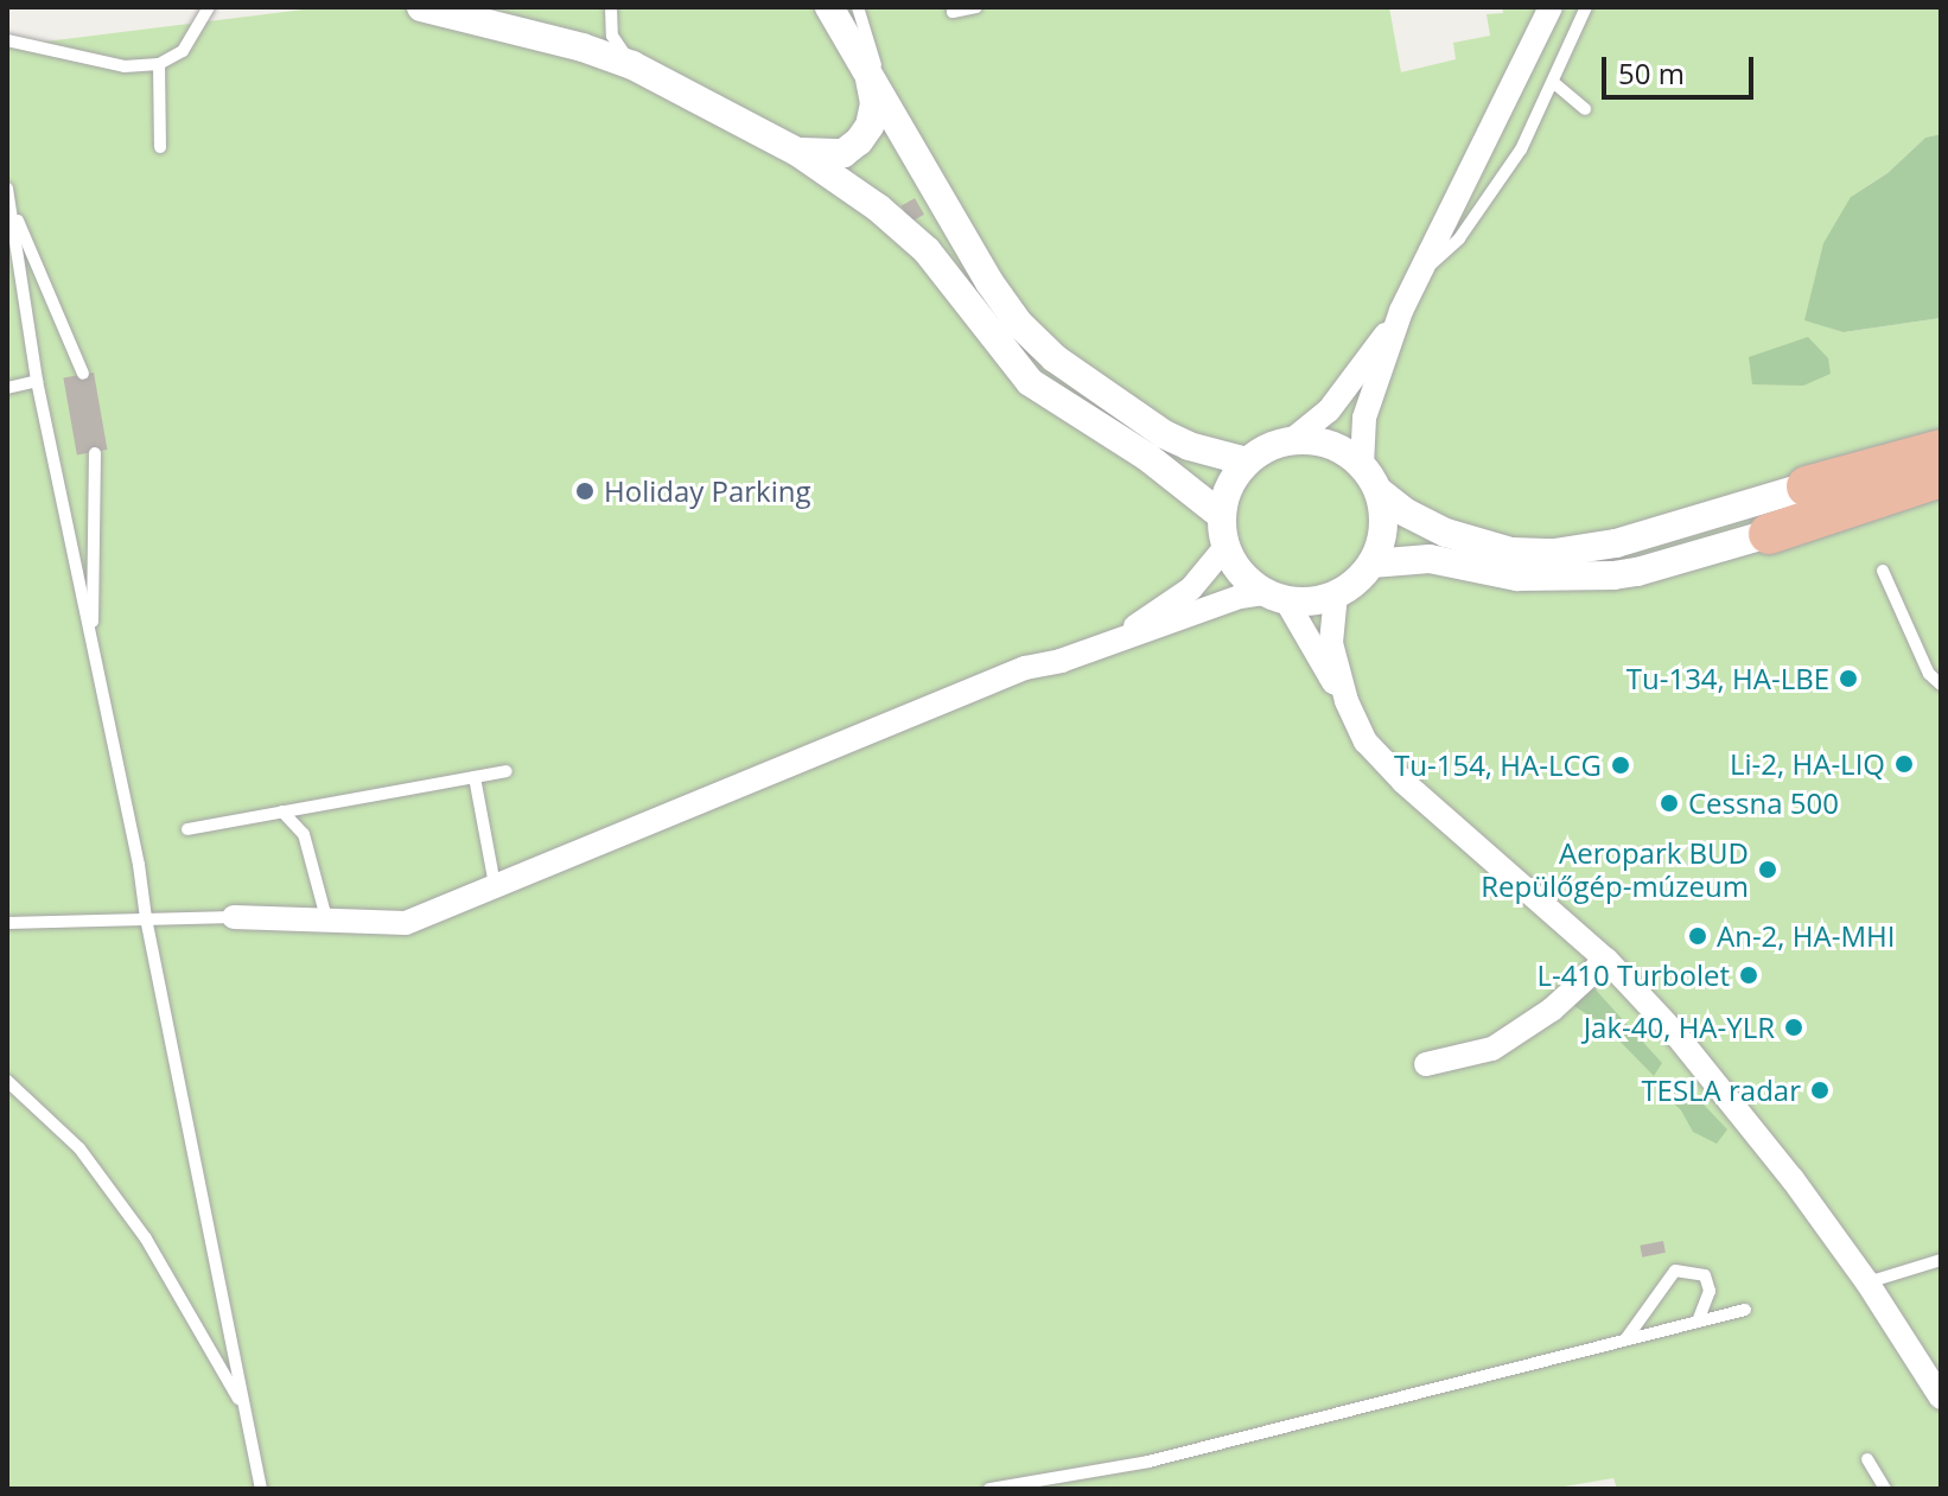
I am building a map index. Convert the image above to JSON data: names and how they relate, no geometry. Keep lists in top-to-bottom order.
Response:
{
  "places": [
    "Holiday Parking",
    "Tu-134, HA-LBE",
    "Li-2, HA-LIQ",
    "Tu-154, HA-LCG",
    "Cessna 500",
    "Aeropark BUD Repülőgép-múzeum",
    "An-2, HA-MHI",
    "L-410 Turbolet",
    "Jak-40, HA-YLR",
    "TESLA radar"
  ],
  "scale_bar": "50 m"
}
